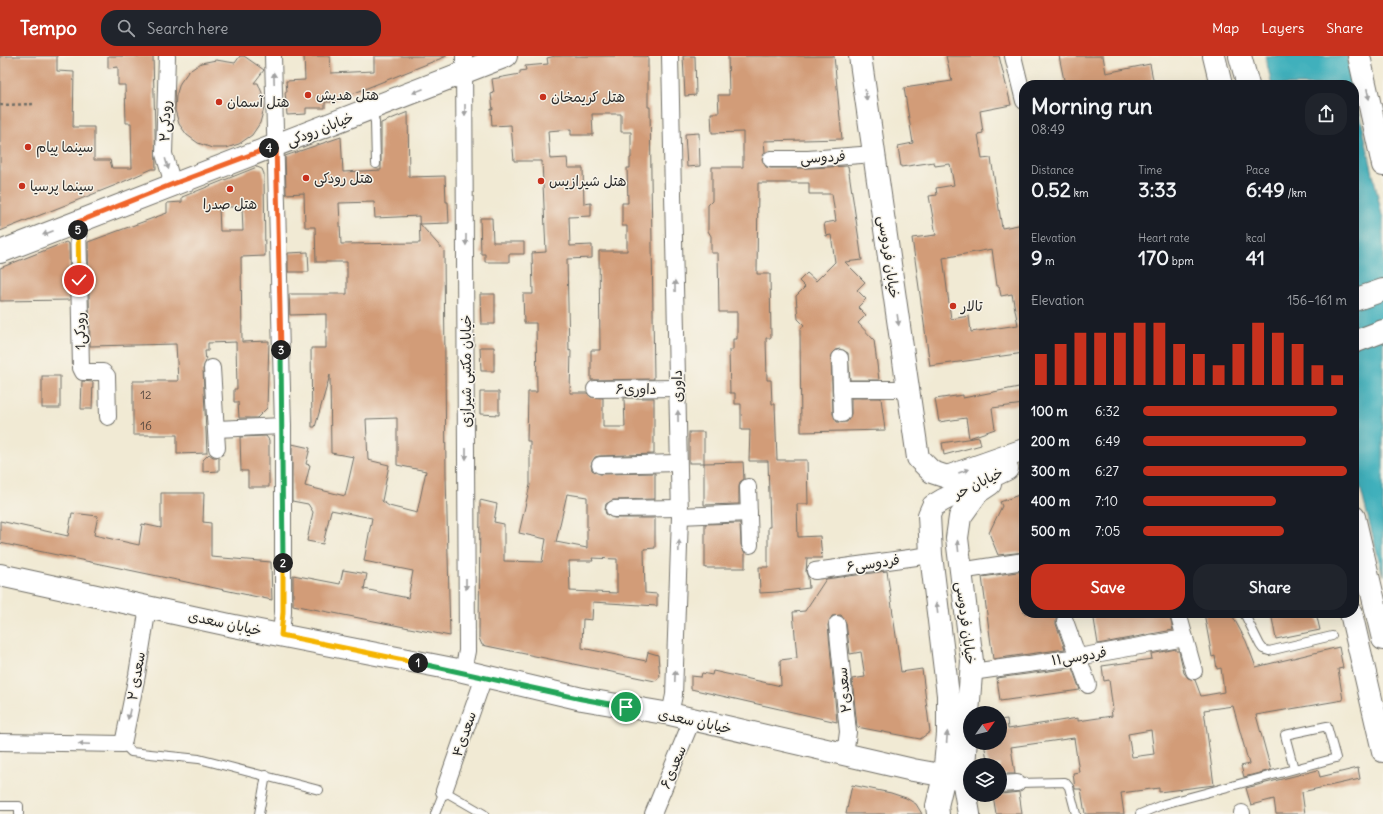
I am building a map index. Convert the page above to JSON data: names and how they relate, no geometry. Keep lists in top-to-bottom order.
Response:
{
  "streets": {
    "street": [
      "رودکی۲",
      "خیابان رودکی",
      "فردوسی",
      "خیابان فردوسی",
      "1رودکی",
      "خیابان مکتبی شیرازی",
      "داوری",
      "داوری۶",
      "خیابان حر",
      "فردوسی۶",
      "خیابان سعدی",
      "فردوسی۱۱",
      "سعدی ۲",
      "سعدی۲",
      "سعدی۴",
      "سعدی۶"
    ]
  },
  "crossings": [
    ["رودکی۲", "خیابان رودکی"],
    ["خیابان رودکی", "1رودکی"],
    ["خیابان رودکی", "خیابان مکتبی شیرازی"],
    ["فردوسی", "خیابان فردوسی"],
    ["خیابان فردوسی", "خیابان حر"],
    ["خیابان فردوسی", "فردوسی۶"],
    ["خیابان فردوسی", "خیابان سعدی"],
    ["خیابان فردوسی", "فردوسی۱۱"],
    ["خیابان مکتبی شیرازی", "خیابان سعدی"],
    ["داوری", "داوری۶"],
    ["داوری", "خیابان سعدی"],
    ["خیابان سعدی", "سعدی ۲"],
    ["خیابان سعدی", "سعدی۲"],
    ["خیابان سعدی", "سعدی۴"],
    ["خیابان سعدی", "سعدی۶"]
  ],
  "one_way": ["خیابان مکتبی شیرازی", "داوری", "سعدی ۲"],
  "places": [
    "هتل هدیش",
    "هتل کریمخان",
    "هتل آسمان",
    "سینما پیام",
    "هتل رودکی",
    "هتل شیرازیس",
    "سینما پرسیا",
    "هتل صدرا",
    "تالار"
  ],
  "house_numbers": ["12", "16"],
  "north": "top right",
  "page": {
    "header": "Tempo",
    "search": "Search here",
    "nav": ["Map", "Layers", "Share"],
    "heading": ["Morning run", "08:49"],
    "pins": [
      "4",
      "5",
      "3",
      "2",
      "1"
    ],
    "stats": [
      ["Distance", "0.52 km"],
      ["Time", "3:33"],
      ["Pace", "6:49 /km"],
      ["Elevation", "9 m"],
      ["Heart rate", "170 bpm"],
      ["kcal", "41"]
    ],
    "chart": ["Elevation", "156–161 m"],
    "list": [
      {
        "name": "100 m",
        "note": "6:32"
      },
      {
        "name": "200 m",
        "note": "6:49"
      },
      {
        "name": "300 m",
        "note": "6:27"
      },
      {
        "name": "400 m",
        "note": "7:10"
      },
      {
        "name": "500 m",
        "note": "7:05"
      }
    ],
    "buttons": ["Save", "Share"]
  }
}
